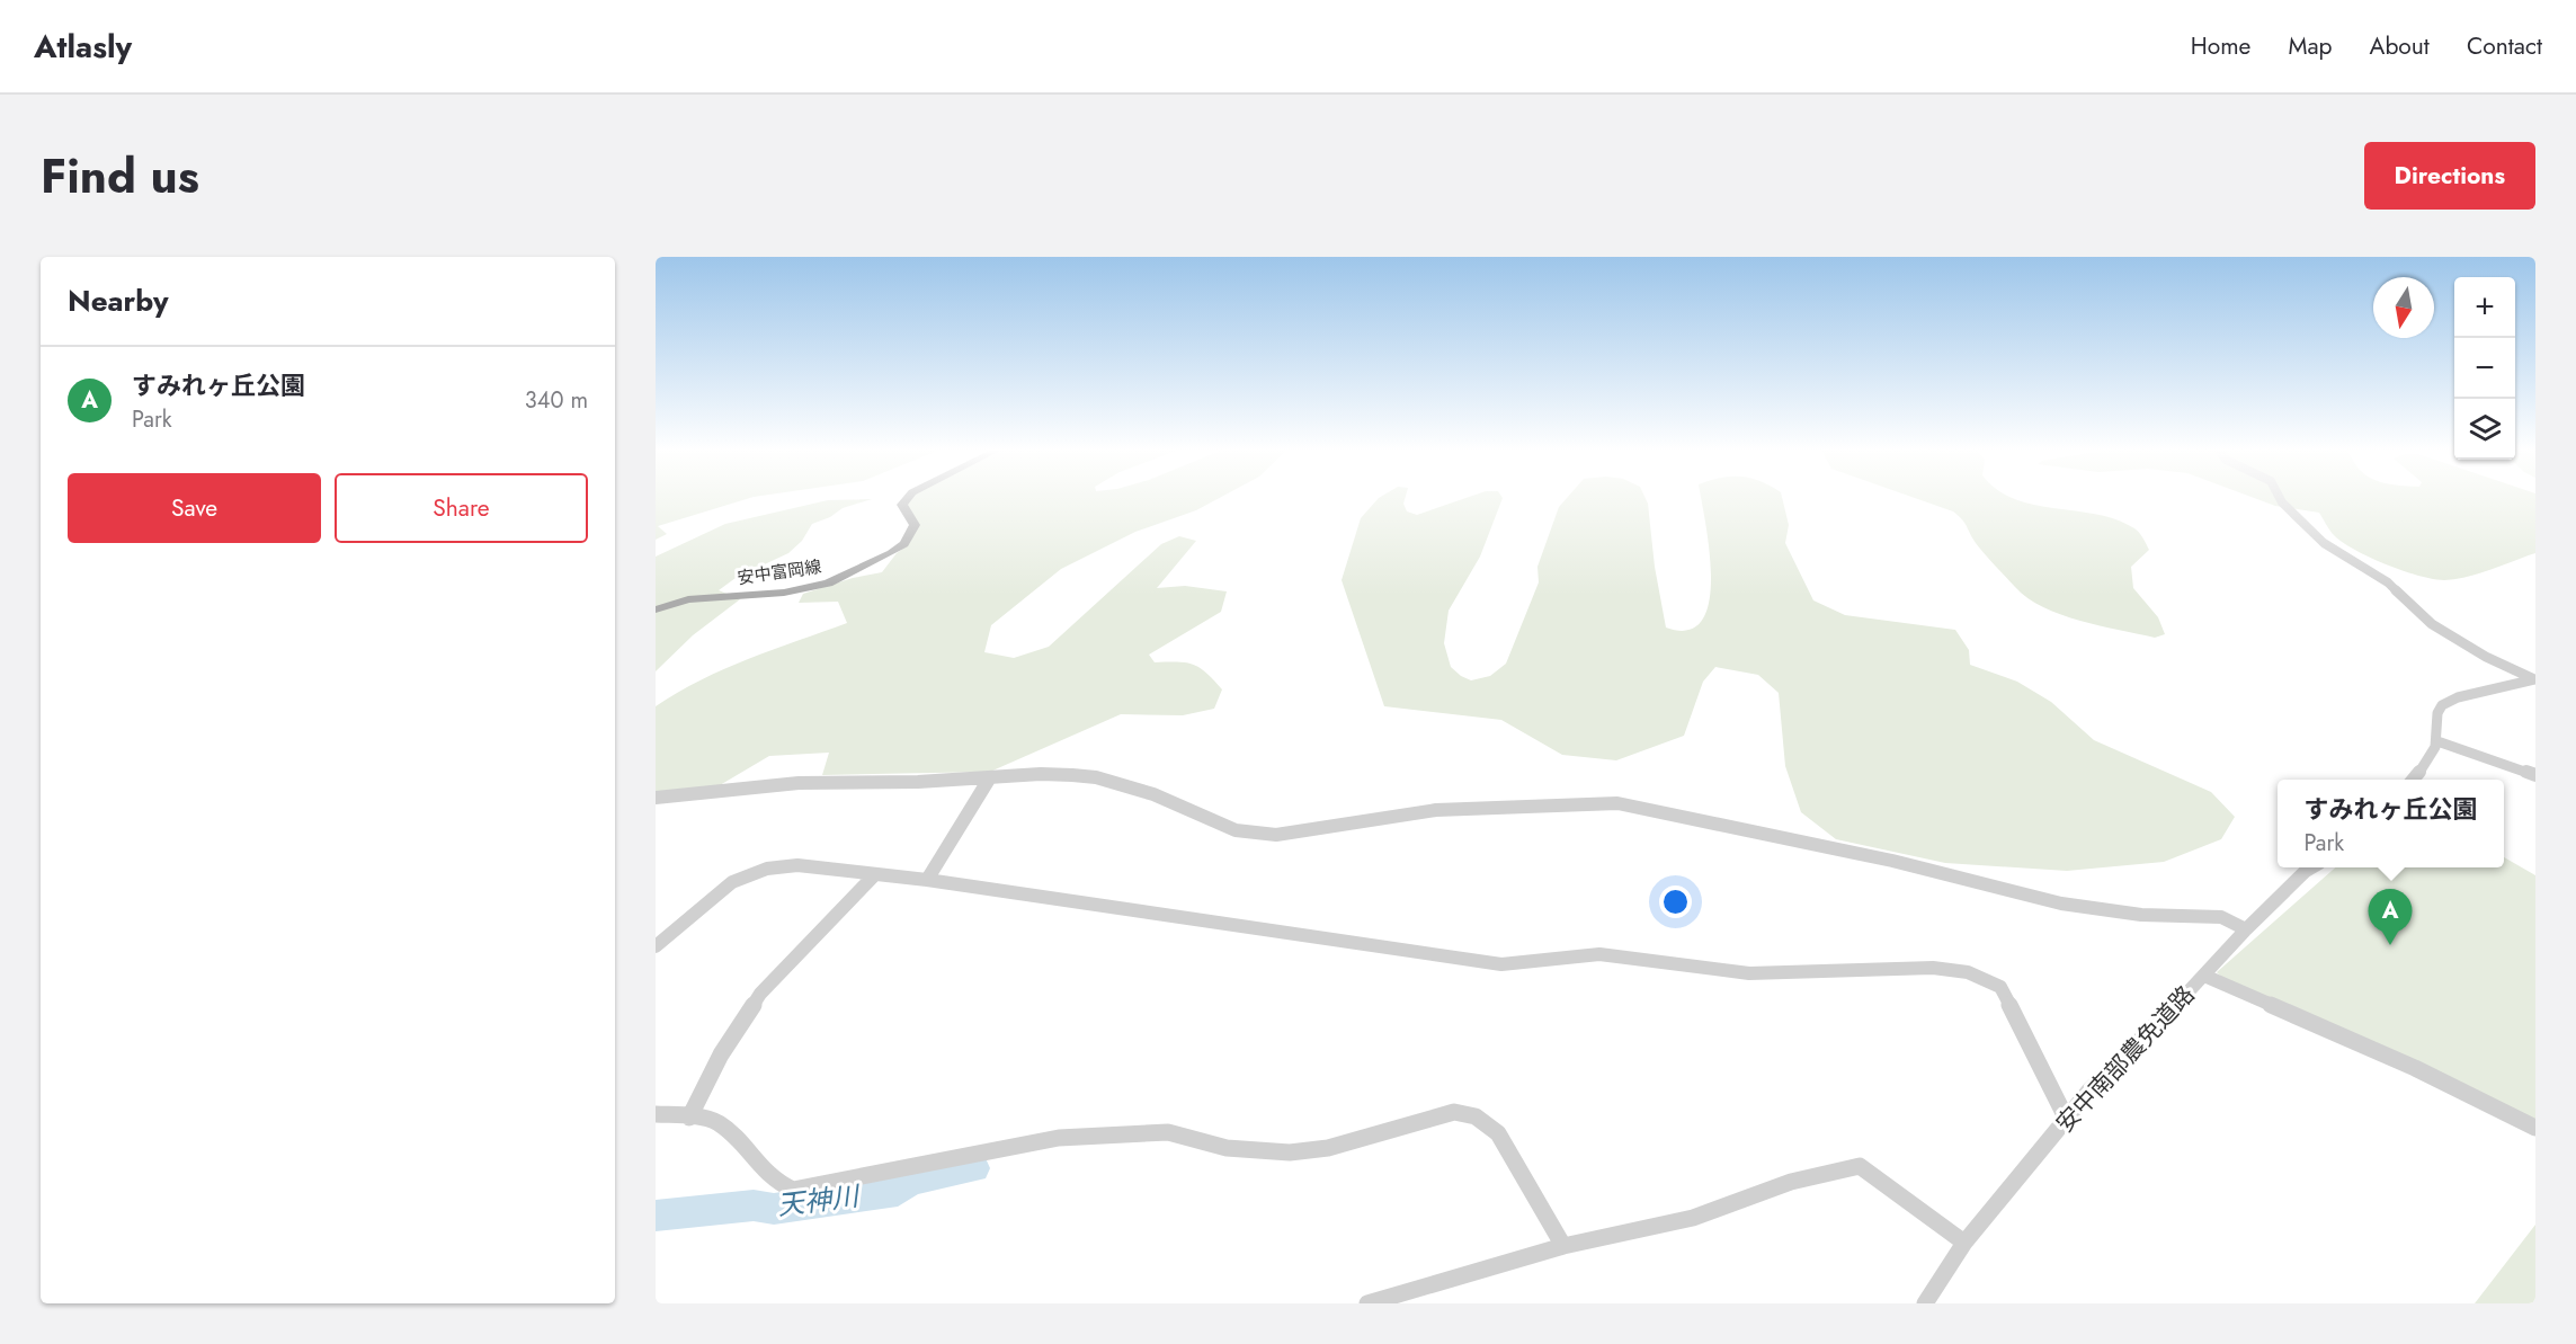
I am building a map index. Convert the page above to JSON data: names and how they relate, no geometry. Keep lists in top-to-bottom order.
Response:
{
  "streets": {
    "main road": ["安中富岡線"],
    "street": ["安中南部農免道路"]
  },
  "water": ["天神川"],
  "north": "bottom",
  "page": {
    "header": "Atlasly",
    "nav": [
      "Home",
      "Map",
      "About",
      "Contact"
    ],
    "title": "Find us",
    "buttons": [
      "Directions",
      ["Save", "Share"]
    ],
    "heading": "Nearby",
    "map_buttons": ["+", "−"],
    "list": [
      {
        "mark": "A",
        "name": "すみれヶ丘公園",
        "note": "Park",
        "value": "340 m"
      }
    ],
    "popup": ["すみれヶ丘公園", "Park"],
    "pins": "A"
  }
}
